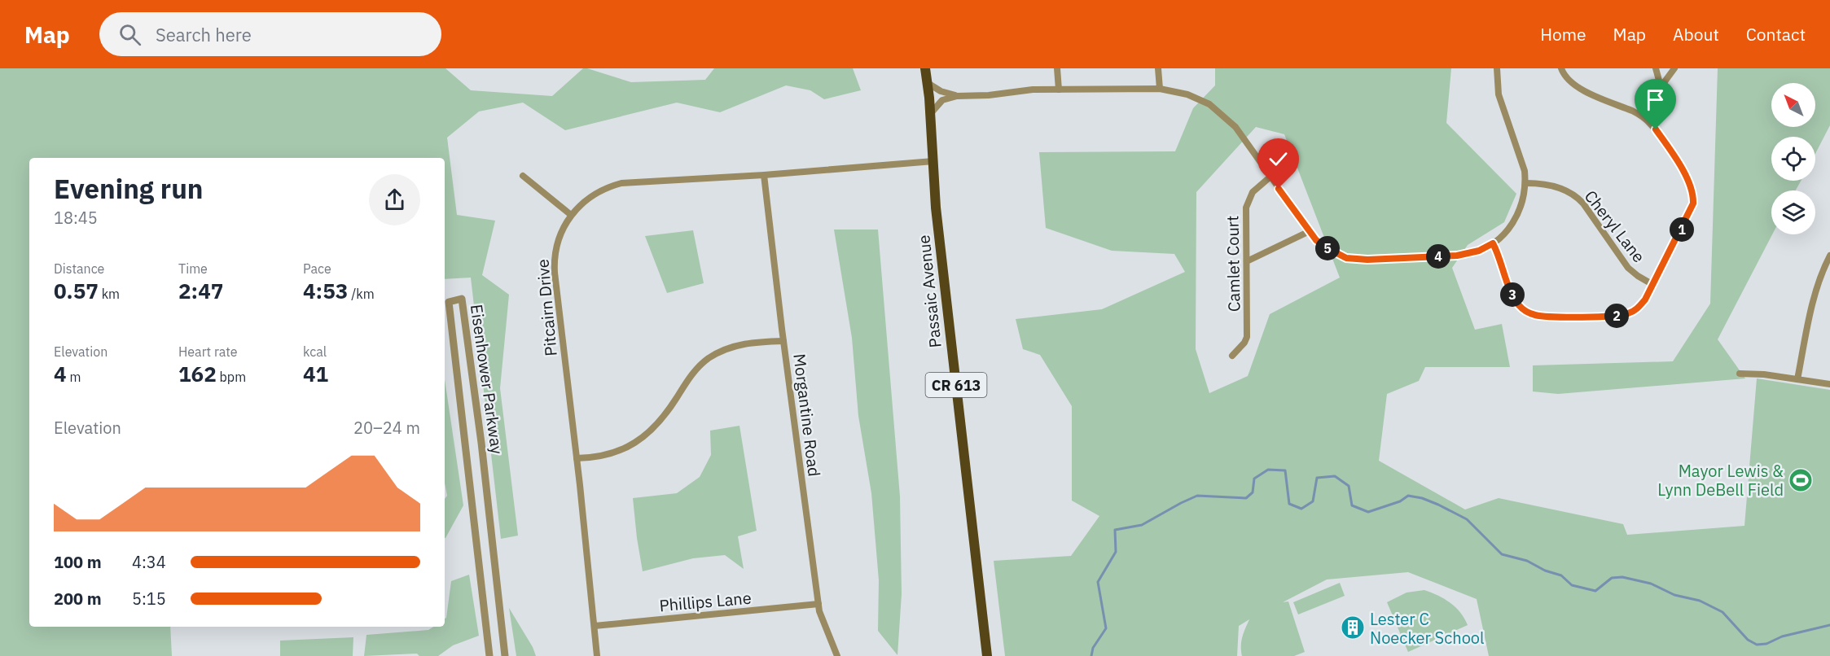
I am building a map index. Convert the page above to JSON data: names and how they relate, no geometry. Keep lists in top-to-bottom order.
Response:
{
  "streets": {
    "main road": ["Passaic Avenue", "CR 613"],
    "street": [
      "Cheryl Lane",
      "Camlet Court",
      "Pitcairn Drive",
      "Eisenhower Parkway",
      "Morgantine Road",
      "Phillips Lane"
    ]
  },
  "crossings": [
    ["Passaic Avenue", "Pitcairn Drive"],
    ["Pitcairn Drive", "Morgantine Road"],
    ["Pitcairn Drive", "Phillips Lane"],
    ["Morgantine Road", "Phillips Lane"]
  ],
  "places": {
    "sports": ["Mayor Lewis & Lynn DeBell Field"],
    "building": ["Lester C Noecker School"]
  },
  "north": "top left",
  "page": {
    "header": "Map",
    "search": "Search here",
    "nav": [
      "Home",
      "Map",
      "About",
      "Contact"
    ],
    "heading": ["Evening run", "18:45"],
    "pins": [
      "1",
      "5",
      "4",
      "3",
      "2"
    ],
    "stats": [
      ["Distance", "0.57 km"],
      ["Time", "2:47"],
      ["Pace", "4:53 /km"],
      ["Elevation", "4 m"],
      ["Heart rate", "162 bpm"],
      ["kcal", "41"]
    ],
    "chart": ["Elevation", "20–24 m"],
    "list": [
      {
        "name": "100 m",
        "note": "4:34"
      },
      {
        "name": "200 m",
        "note": "5:15"
      }
    ]
  }
}
